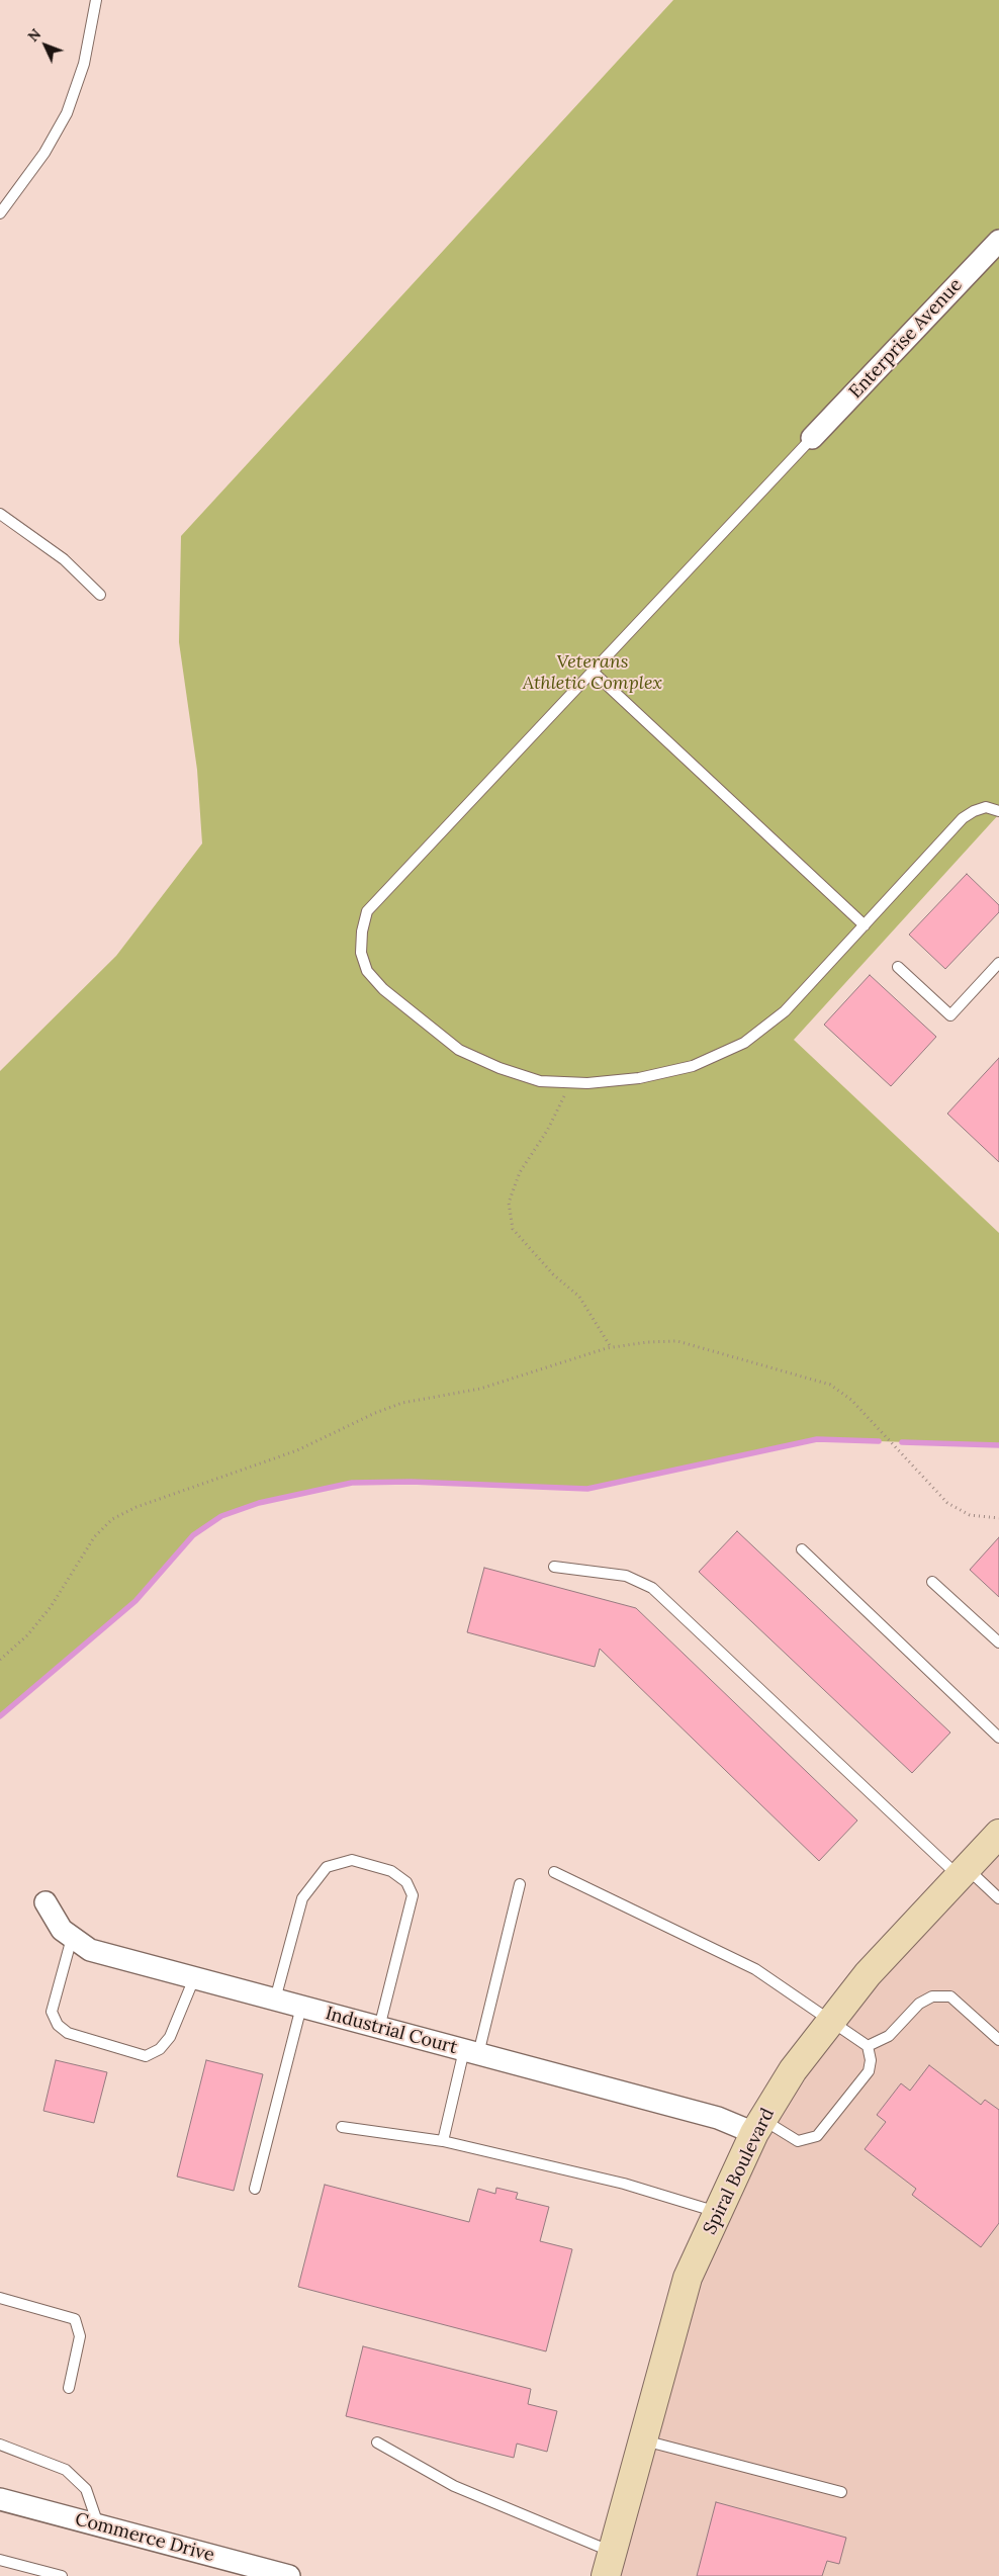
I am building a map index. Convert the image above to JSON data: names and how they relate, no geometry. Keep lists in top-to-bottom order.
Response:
{
  "streets": {
    "street": [
      "Enterprise Avenue",
      "Industrial Court",
      "Spiral Boulevard",
      "Commerce Drive"
    ]
  },
  "crossings": [
    ["Industrial Court", "Spiral Boulevard"]
  ],
  "parks": ["Veterans Athletic Complex"],
  "north": "top left"
}
